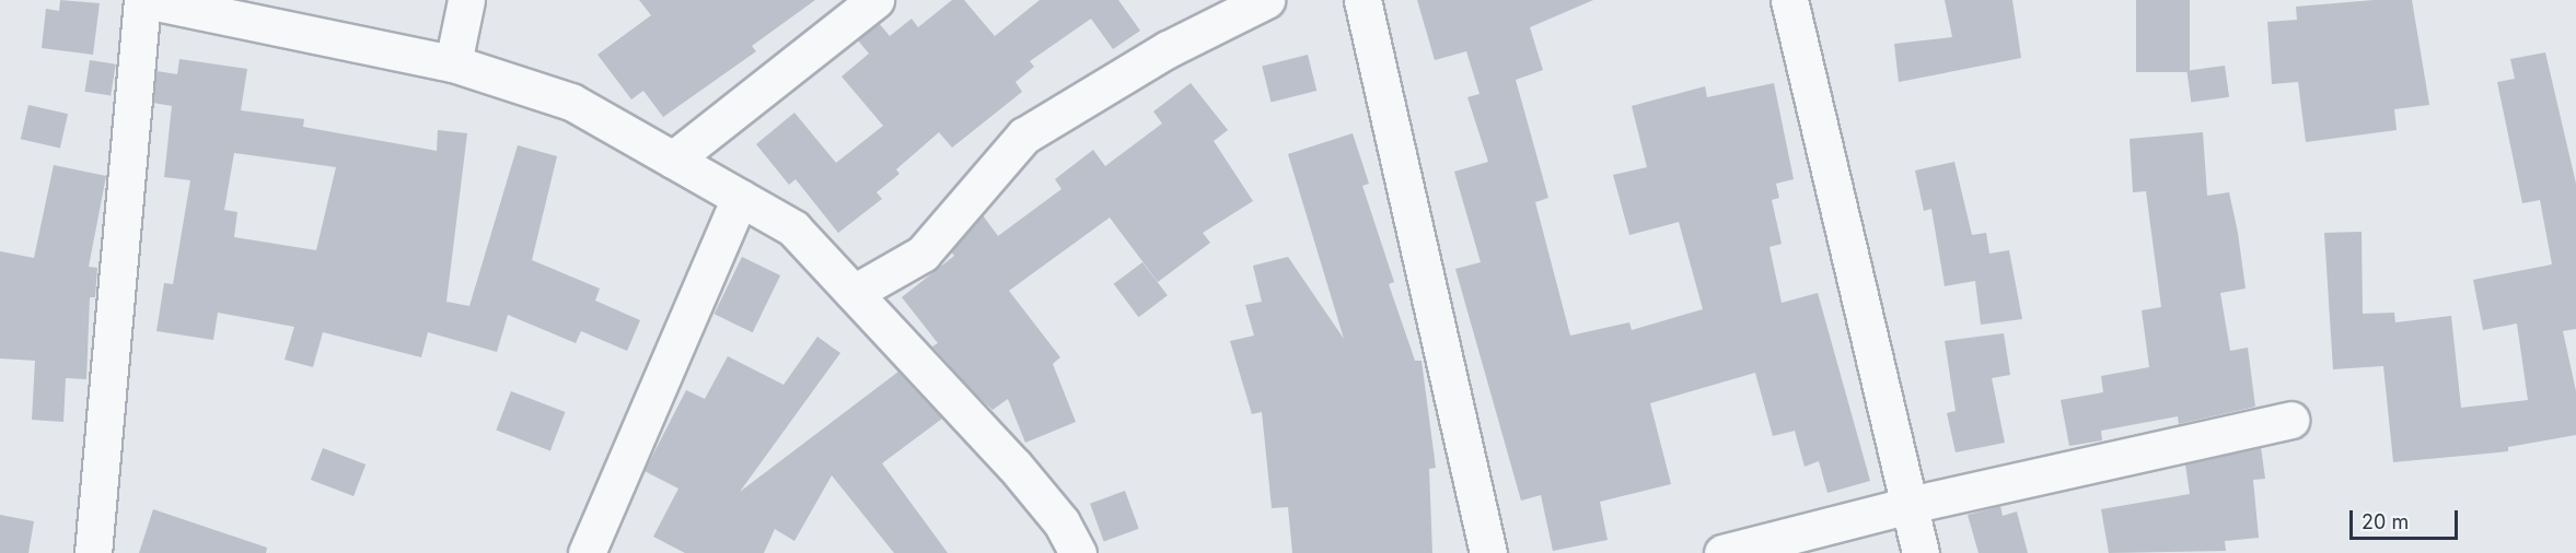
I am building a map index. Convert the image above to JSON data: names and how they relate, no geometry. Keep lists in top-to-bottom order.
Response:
{
  "scale_bar": "20 m"
}
